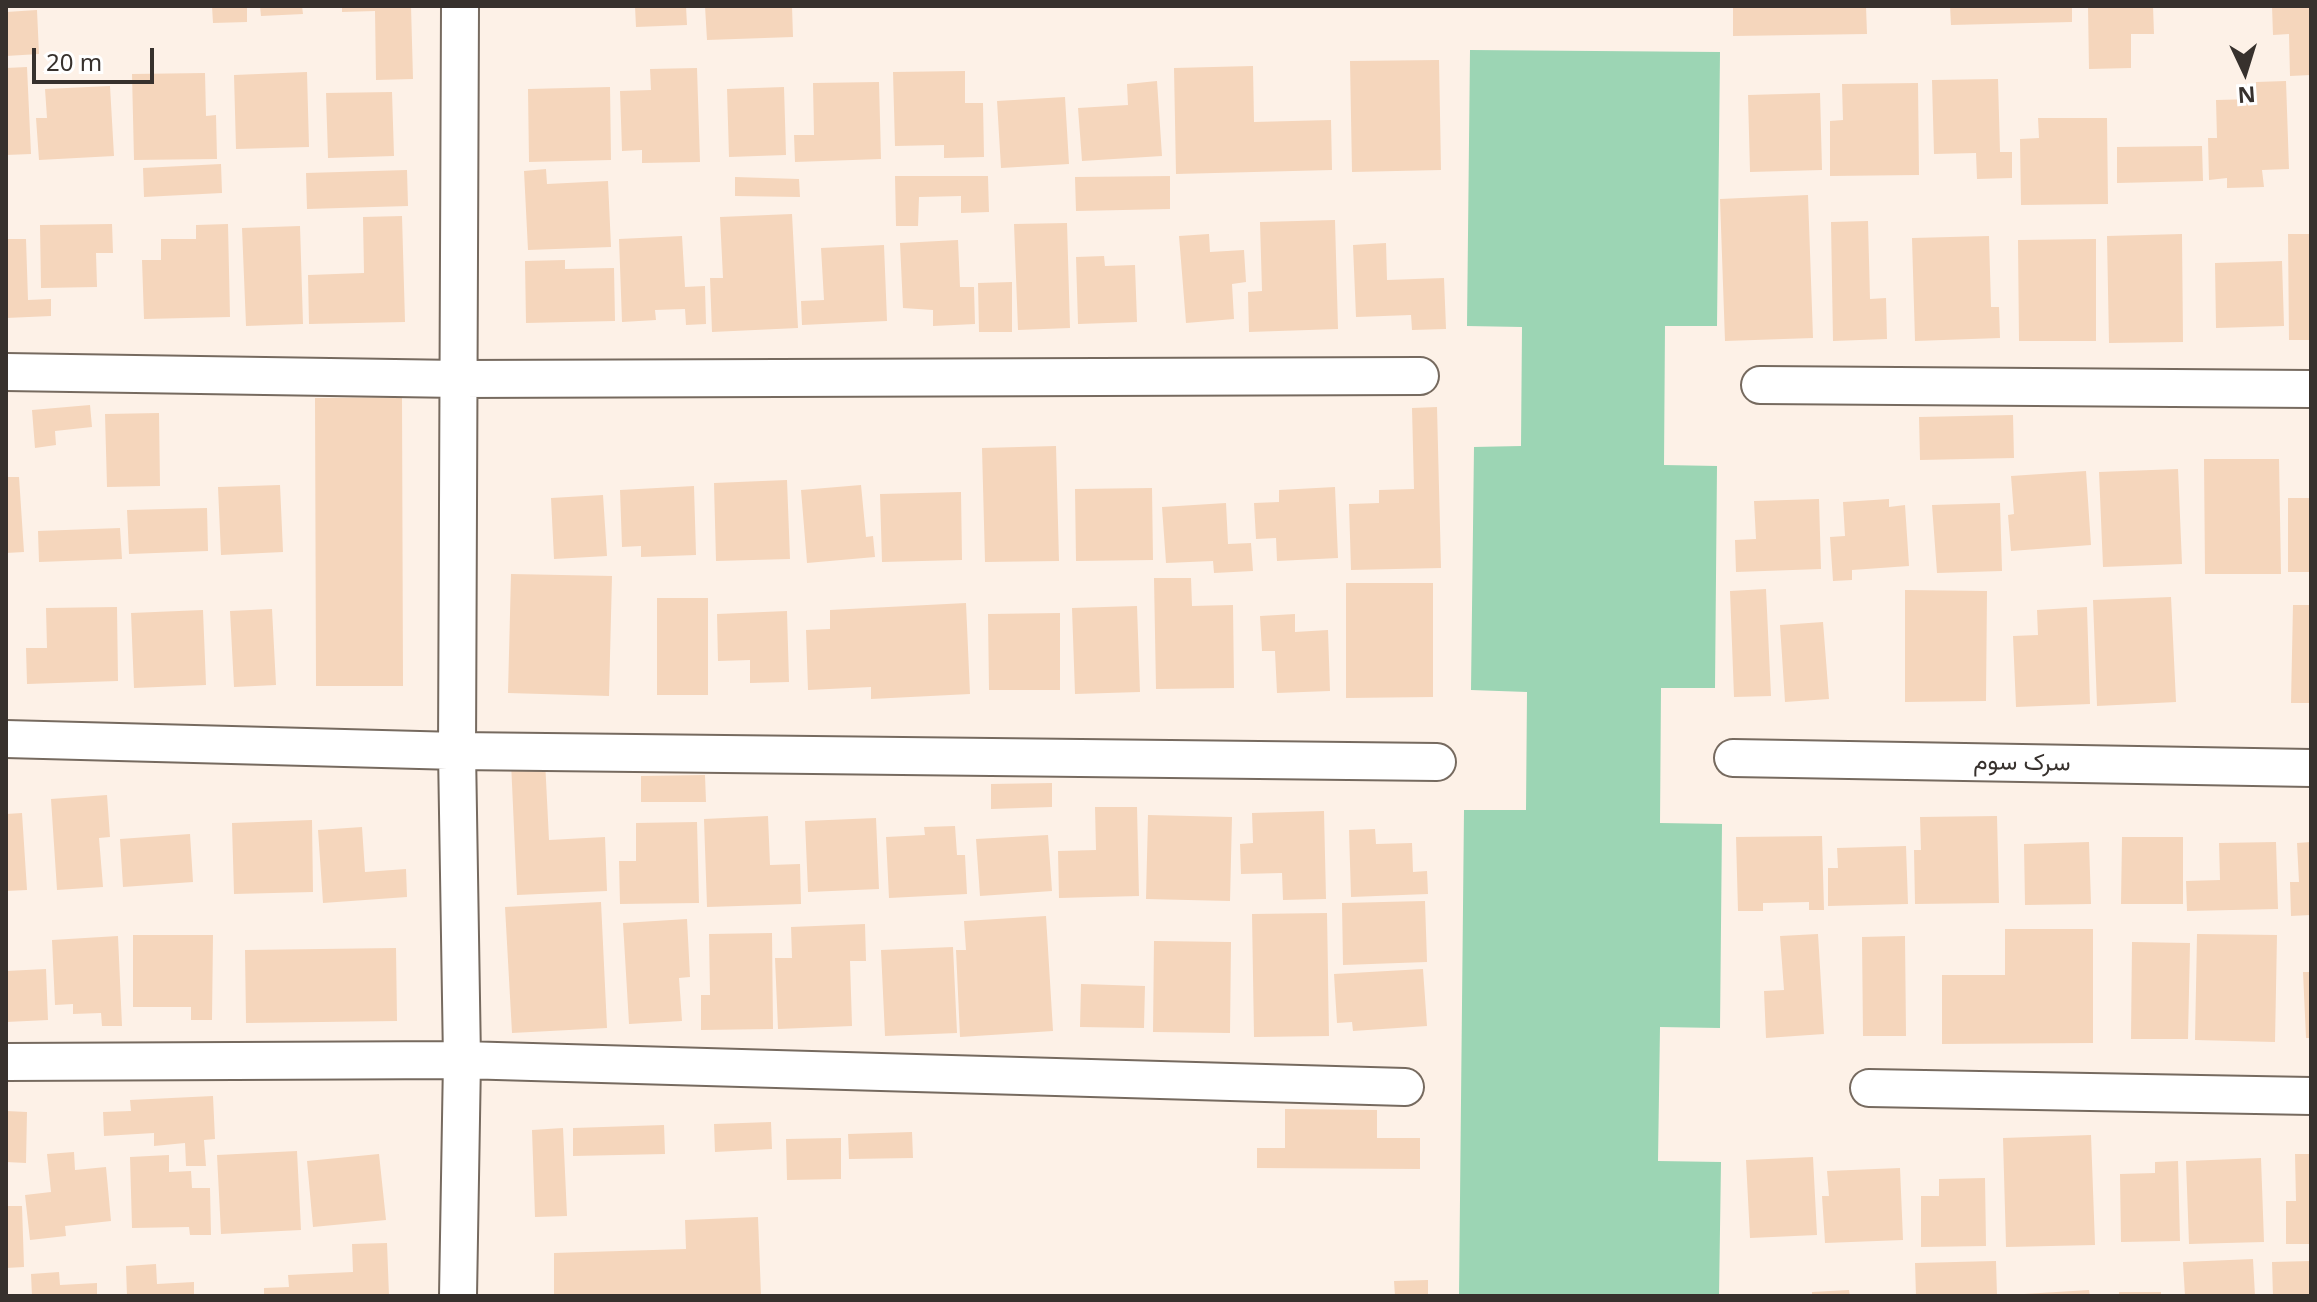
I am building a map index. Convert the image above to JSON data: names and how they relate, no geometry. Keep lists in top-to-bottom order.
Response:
{
  "streets": {
    "street": ["سرک سوم"]
  },
  "scale_bar": "20 m",
  "north": "bottom"
}
